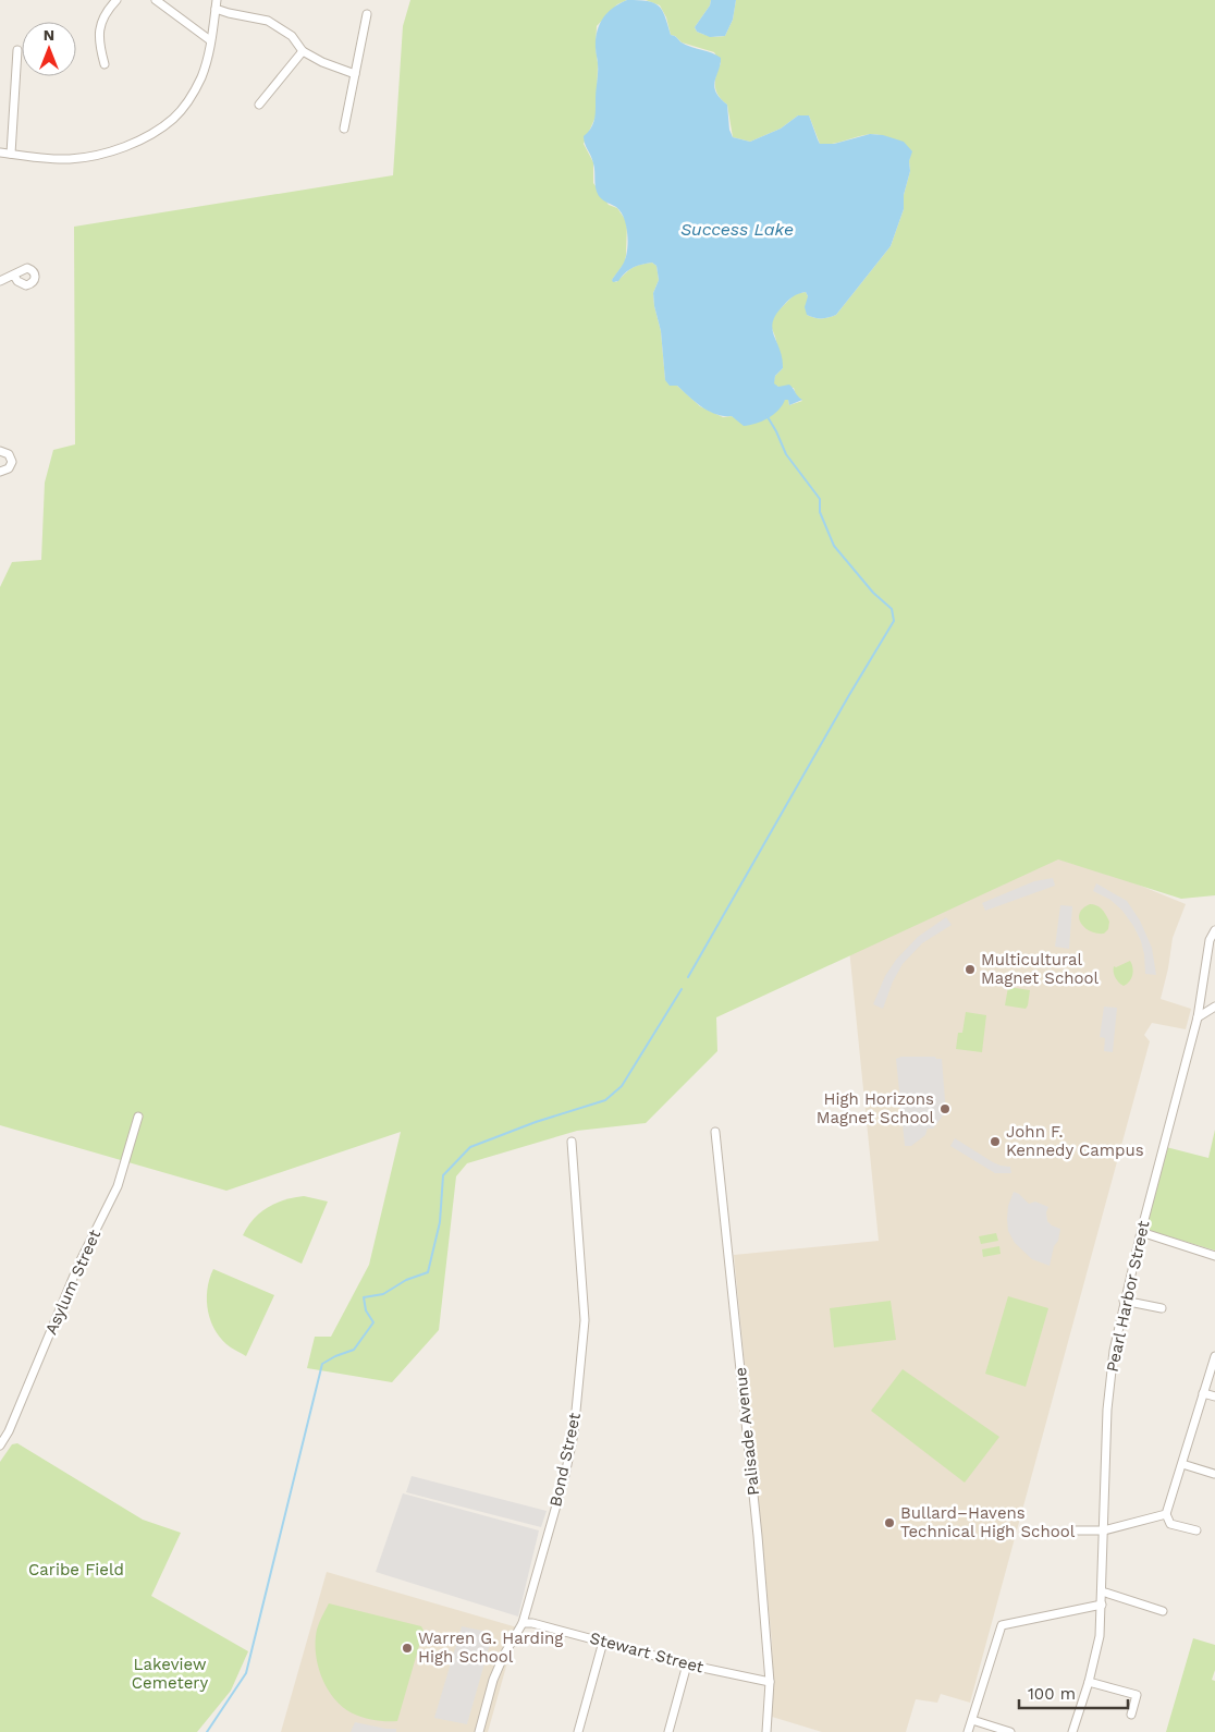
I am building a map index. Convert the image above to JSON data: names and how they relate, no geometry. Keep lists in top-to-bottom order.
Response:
{
  "streets": {
    "street": [
      "Asylum Street",
      "Pearl Harbor Street",
      "Palisade Avenue",
      "Bond Street",
      "Stewart Street"
    ]
  },
  "crossings": [
    ["Palisade Avenue", "Stewart Street"],
    ["Bond Street", "Stewart Street"]
  ],
  "water": ["Success Lake"],
  "parks": ["Caribe Field", "Lakeview Cemetery"],
  "places": [
    "Multicultural Magnet School",
    "High Horizons Magnet School",
    "John F. Kennedy Campus",
    "Bullard–Havens Technical High School",
    "Warren G. Harding High School"
  ],
  "scale_bar": "100 m",
  "north": "top"
}
